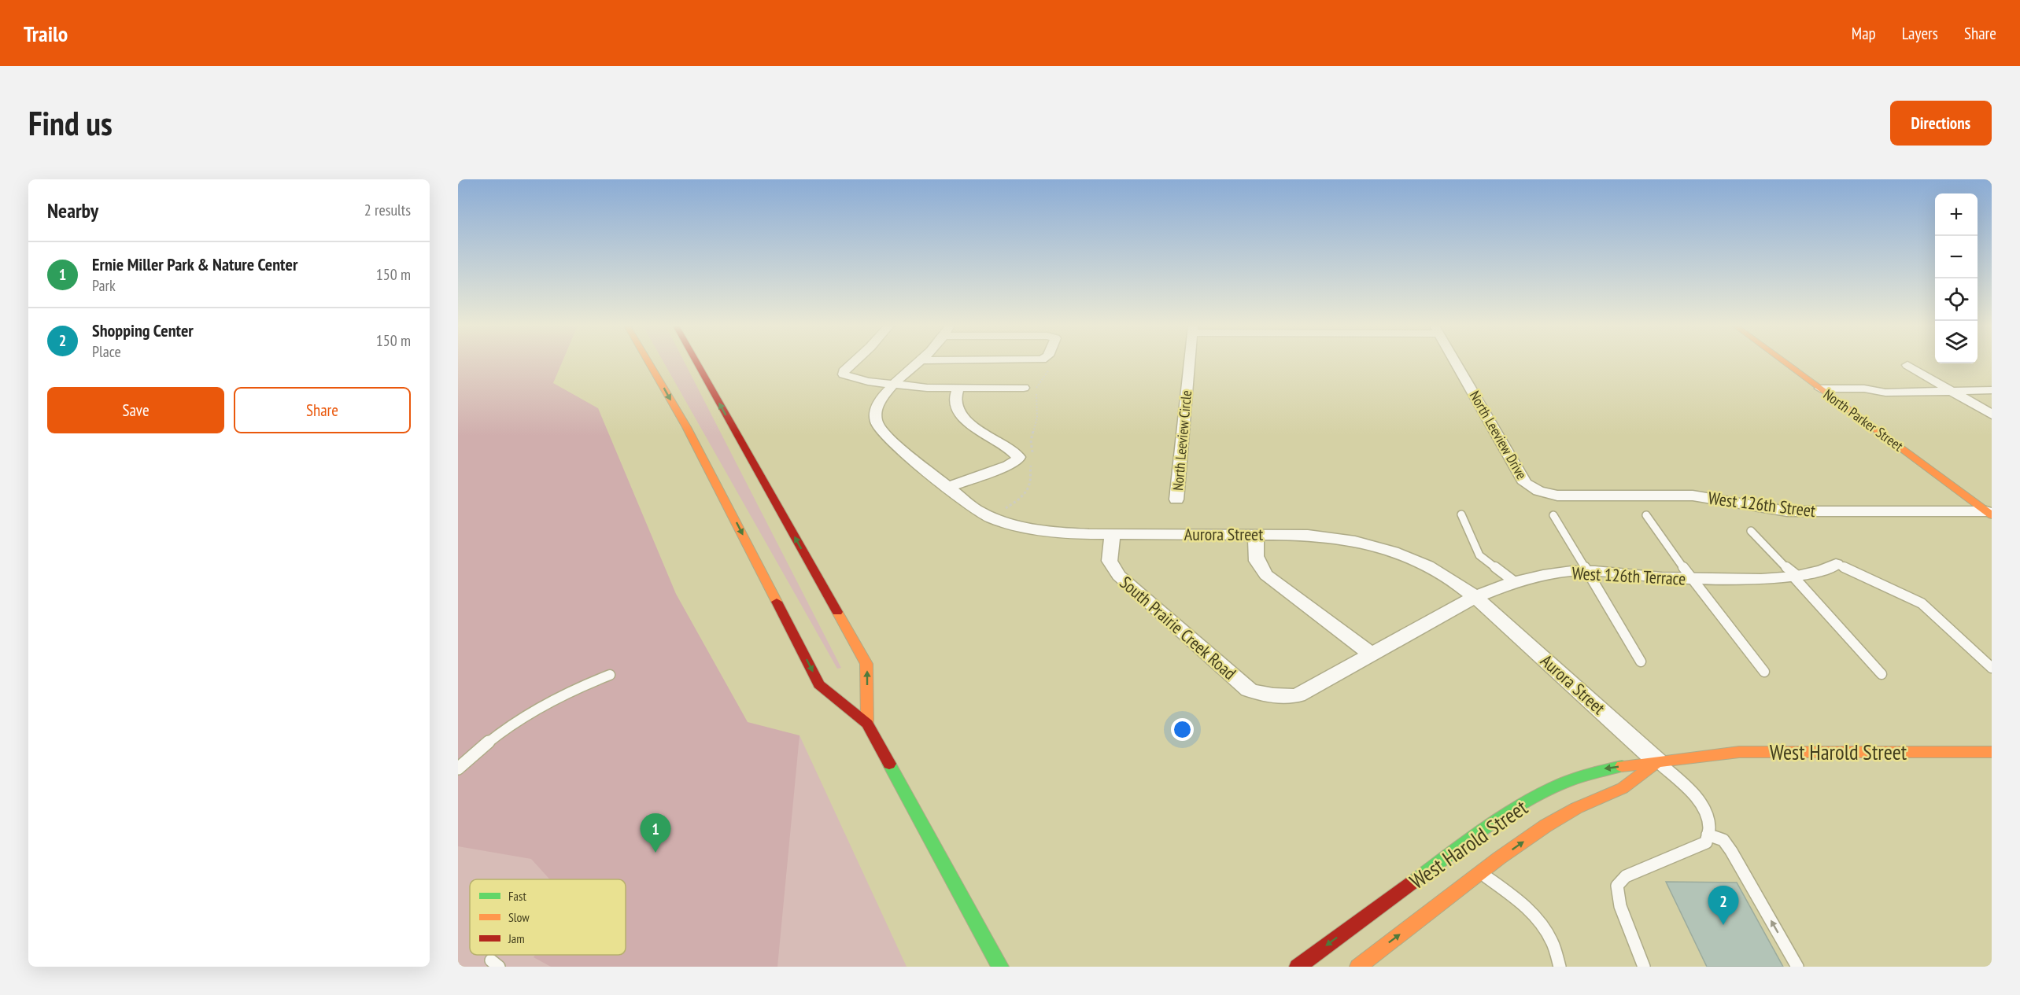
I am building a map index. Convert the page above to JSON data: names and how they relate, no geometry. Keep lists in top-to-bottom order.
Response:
{
  "streets": {
    "main road": ["North Parker Street", "West Harold Street"],
    "street": [
      "North Leeview Drive",
      "North Leeview Circle",
      "West 126th Street",
      "Aurora Street",
      "West 126th Terrace",
      "South Prairie Creek Road"
    ]
  },
  "crossings": [
    ["North Parker Street", "West 126th Street"],
    ["North Leeview Drive", "West 126th Street"],
    ["Aurora Street", "West 126th Terrace"],
    ["Aurora Street", "South Prairie Creek Road"],
    ["Aurora Street", "West Harold Street"],
    ["West 126th Terrace", "South Prairie Creek Road"]
  ],
  "legend": ["Fast", "Slow", "Jam"],
  "page": {
    "header": "Trailo",
    "nav": ["Map", "Layers", "Share"],
    "buttons": [
      "Directions",
      ["Save", "Share"]
    ],
    "title": "Find us",
    "heading": ["Nearby", "2 results"],
    "map_buttons": ["+", "−"],
    "list": [
      {
        "mark": "1",
        "name": "Ernie Miller Park & Nature Center",
        "note": "Park",
        "value": "150 m"
      },
      {
        "mark": "2",
        "name": "Shopping Center",
        "note": "Place",
        "value": "150 m"
      }
    ],
    "pins": ["1", "2"]
  }
}
